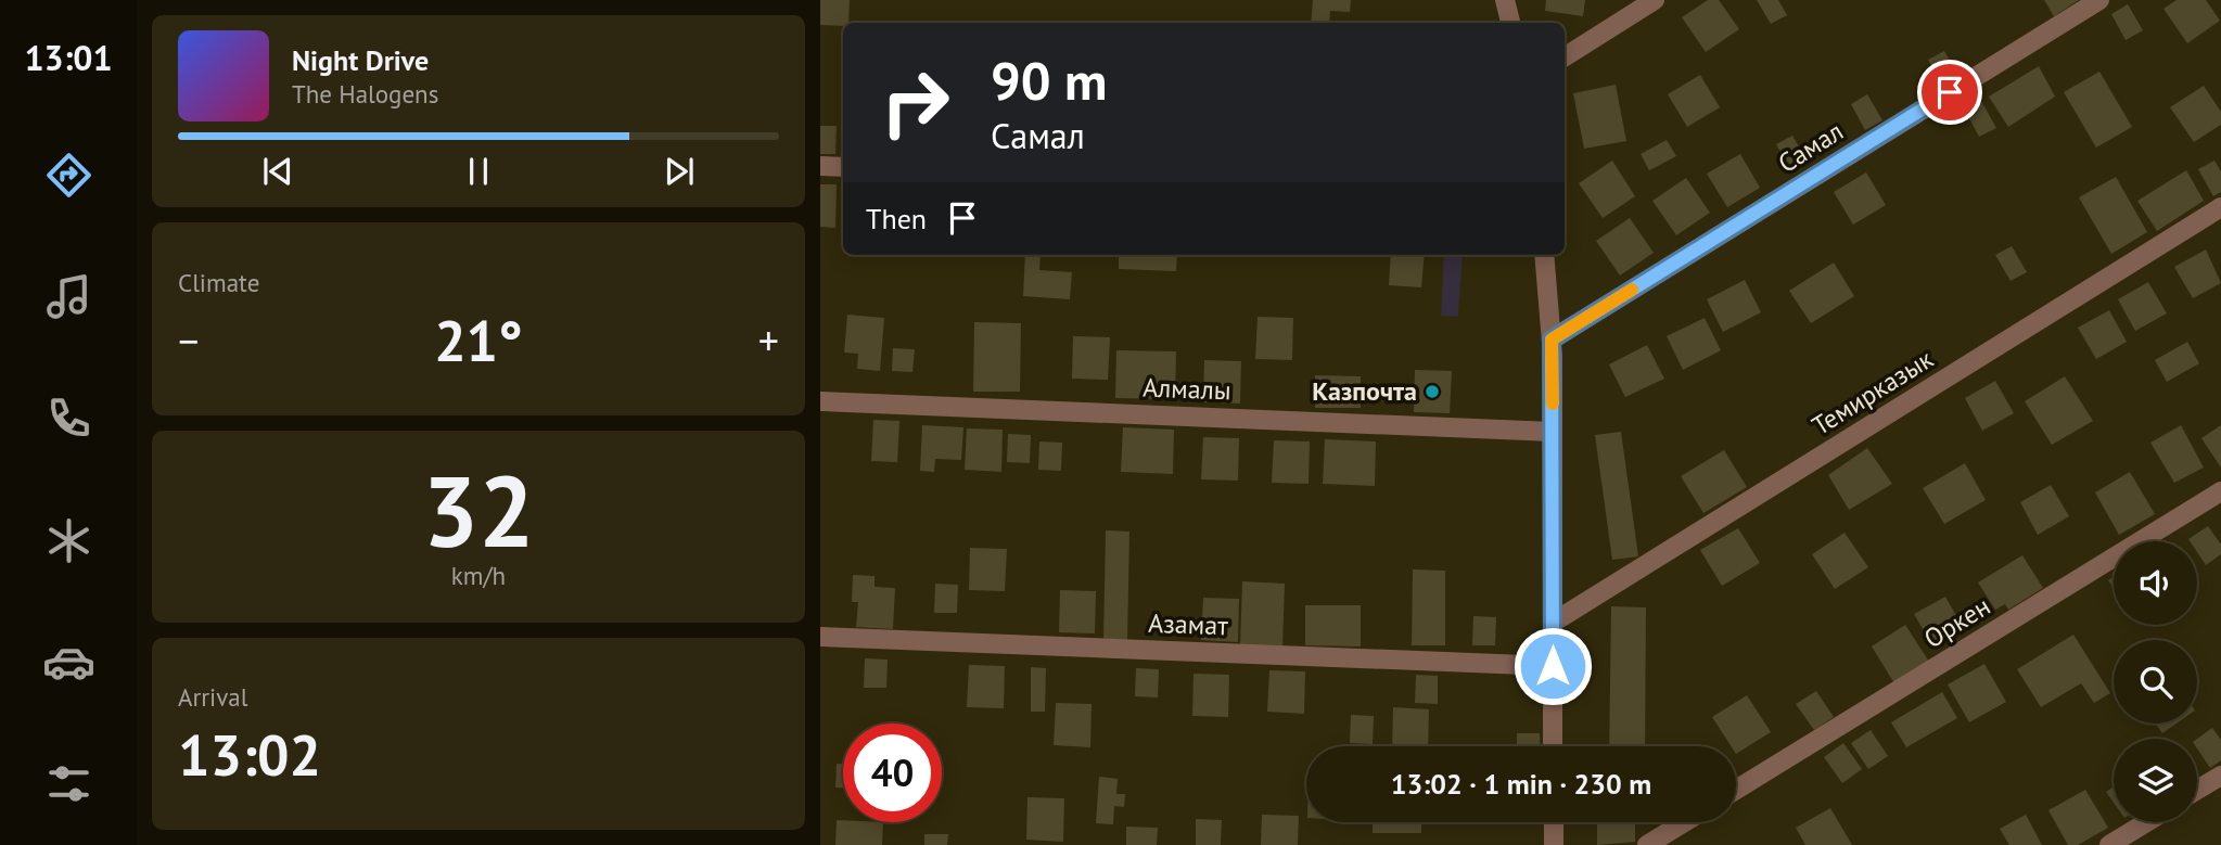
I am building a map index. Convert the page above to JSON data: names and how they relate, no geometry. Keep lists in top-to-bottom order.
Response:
{
  "streets": {
    "street": [
      "Самал",
      "Алмалы",
      "Темирказык",
      "Оркен",
      "Азамат"
    ]
  },
  "places": ["Казпочта"],
  "page": {
    "tabs": "13:01",
    "turn": ["90 m", "Самал"],
    "song": ["Night Drive", "The Halogens"],
    "then": "Then",
    "tile": [
      "Climate",
      ["32", "km/h"],
      ["Arrival", "13:02"]
    ],
    "heat": ["−", "21°", "+"],
    "limit": "40",
    "trip": "13:02 · 1 min · 230 m"
  }
}
